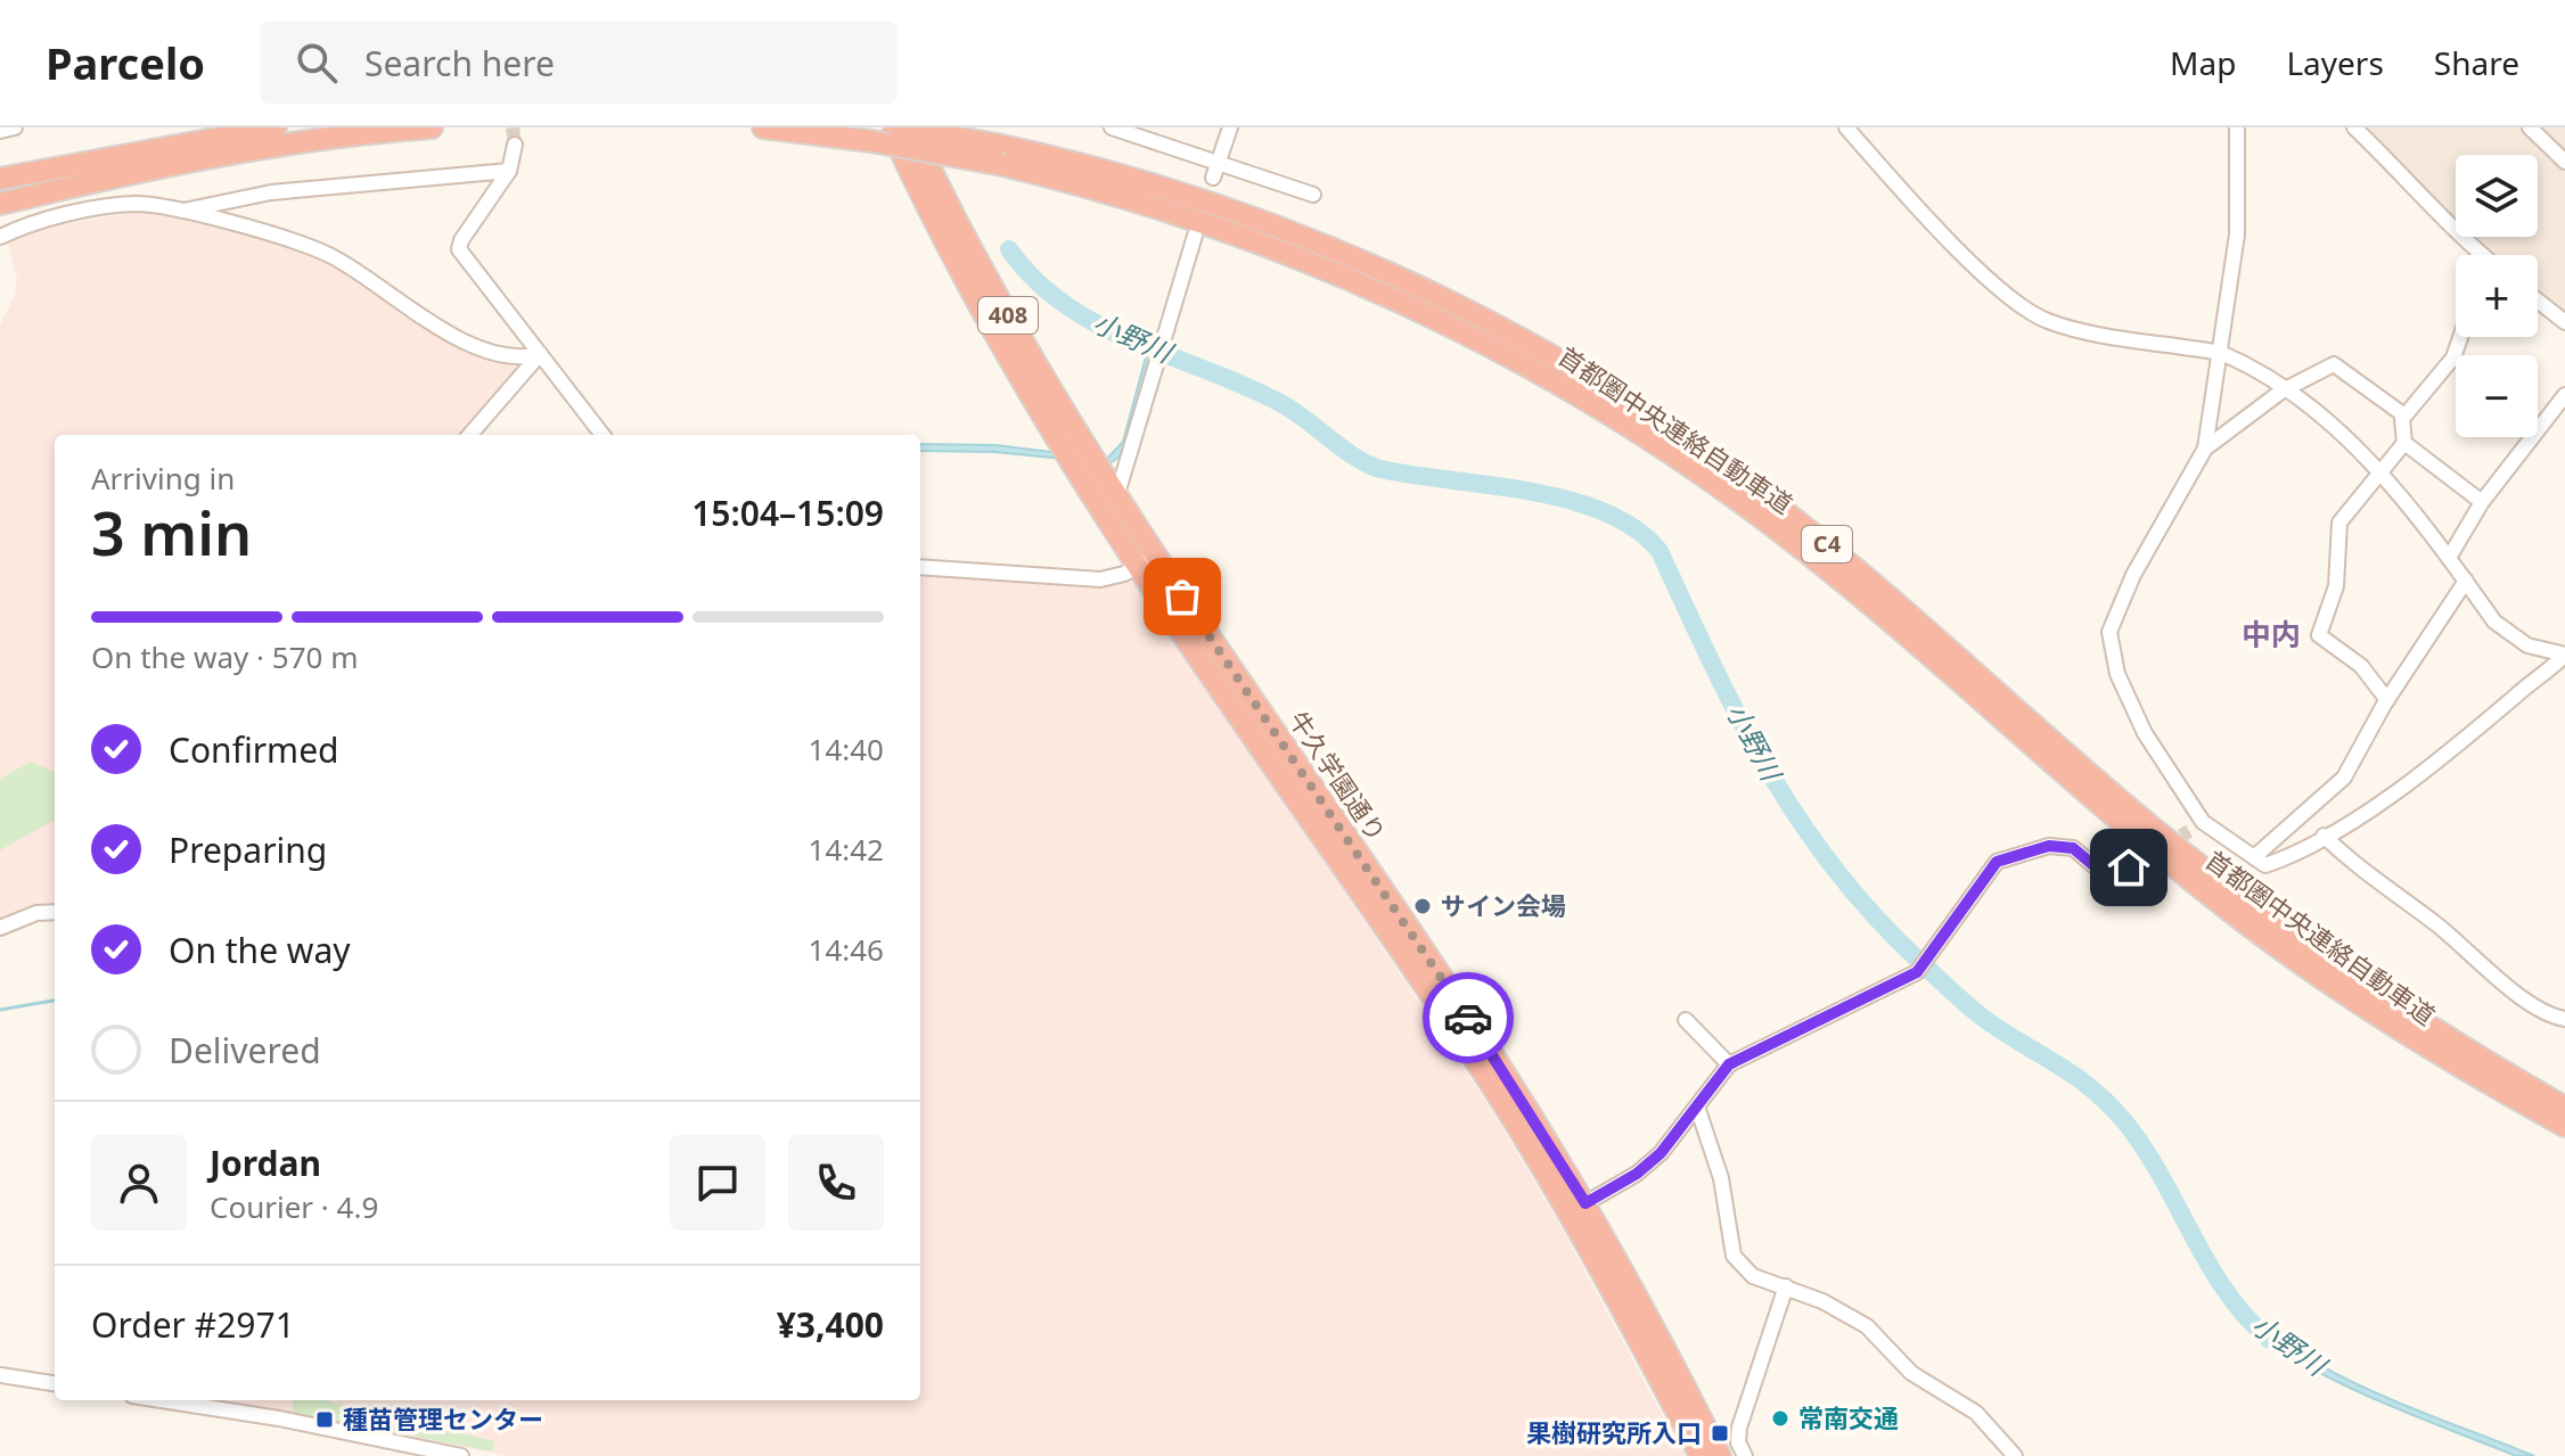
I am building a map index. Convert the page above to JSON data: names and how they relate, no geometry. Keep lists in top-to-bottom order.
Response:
{
  "streets": {
    "highway": [
      "408",
      "首都圏中央連絡自動車道",
      "C4",
      "牛久学園通り"
    ]
  },
  "districts": ["中内"],
  "water": ["小野川"],
  "places": {
    "other": ["サイン会場", "常南交通"],
    "transit": ["種苗管理センター", "果樹研究所入口"]
  },
  "page": {
    "header": "Parcelo",
    "search": "Search here",
    "nav": ["Map", "Layers", "Share"],
    "map_buttons": ["+", "−"],
    "heading": ["3 min", "Arriving in", "15:04–15:09"],
    "panel": [
      "Jordan",
      "Courier · 4.9",
      "Order #2971",
      "¥3,400"
    ],
    "bar": "On the way · 570 m",
    "list": [
      ["Confirmed", "14:40"],
      ["Preparing", "14:42"],
      ["On the way", "14:46"],
      "Delivered"
    ]
  }
}
